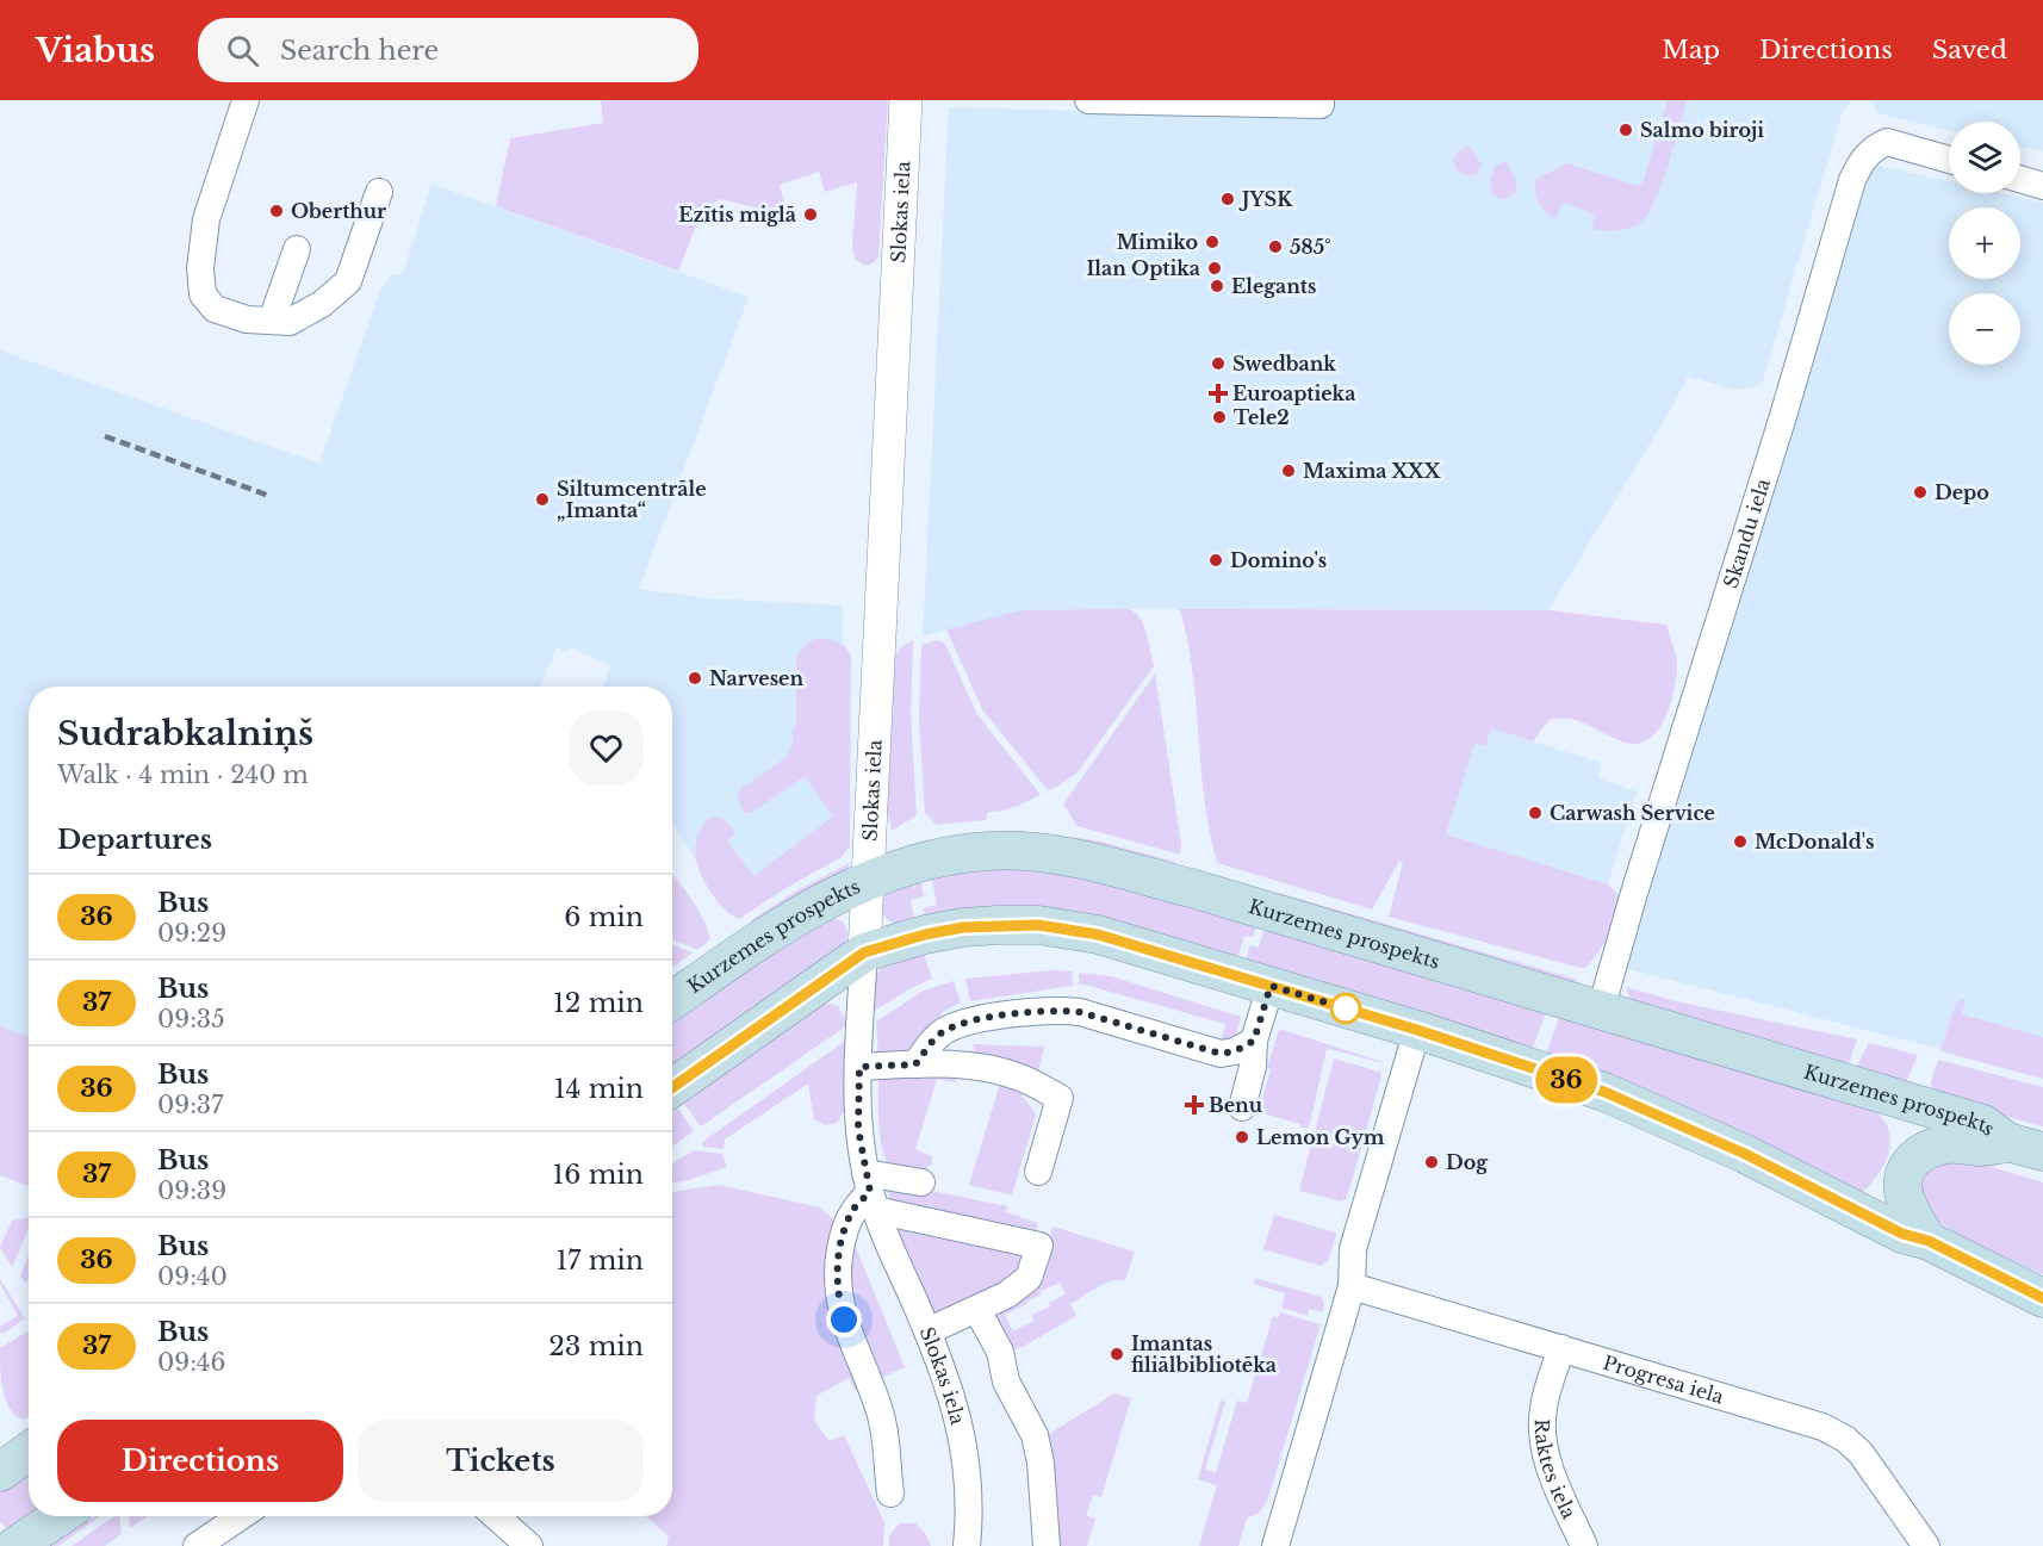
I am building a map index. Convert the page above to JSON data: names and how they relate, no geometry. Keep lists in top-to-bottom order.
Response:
{
  "streets": {
    "main road": ["Kurzemes prospekts"],
    "street": [
      "Slokas iela",
      "Skandu iela",
      "Progresa iela",
      "Raktes iela"
    ]
  },
  "crossings": [
    ["Slokas iela", "Kurzemes prospekts"],
    ["Skandu iela", "Kurzemes prospekts"],
    ["Progresa iela", "Raktes iela"]
  ],
  "places": {
    "other": [
      "Salmo biroji",
      "JYSK",
      "Oberthur",
      "Ezītis miglā",
      "Mimiko",
      "585°",
      "Ilan Optika",
      "Elegants",
      "Swedbank",
      "Tele2",
      "Maxima XXX",
      "Depo",
      "Siltumcentrāle „Imanta“",
      "Domino's",
      "Narvesen",
      "Carwash Service",
      "McDonald's",
      "Lemon Gym",
      "Dog",
      "Imantas filiālbibliotēka"
    ],
    "health": ["Euroaptieka", "Benu"]
  },
  "lines": ["bus line 36"],
  "page": {
    "header": "Viabus",
    "search": "Search here",
    "nav": ["Map", "Directions", "Saved"],
    "on_map": "36",
    "map_buttons": ["+", "−"],
    "heading": [
      ["Sudrabkalniņš", "Walk · 4 min · 240 m"],
      "Departures"
    ],
    "list": [
      {
        "mark": "36",
        "name": "Bus",
        "note": "09:29",
        "value": "6 min"
      },
      {
        "mark": "37",
        "name": "Bus",
        "note": "09:35",
        "value": "12 min"
      },
      {
        "mark": "36",
        "name": "Bus",
        "note": "09:37",
        "value": "14 min"
      },
      {
        "mark": "37",
        "name": "Bus",
        "note": "09:39",
        "value": "16 min"
      },
      {
        "mark": "36",
        "name": "Bus",
        "note": "09:40",
        "value": "17 min"
      },
      {
        "mark": "37",
        "name": "Bus",
        "note": "09:46",
        "value": "23 min"
      }
    ],
    "buttons": ["Directions", "Tickets"]
  }
}
